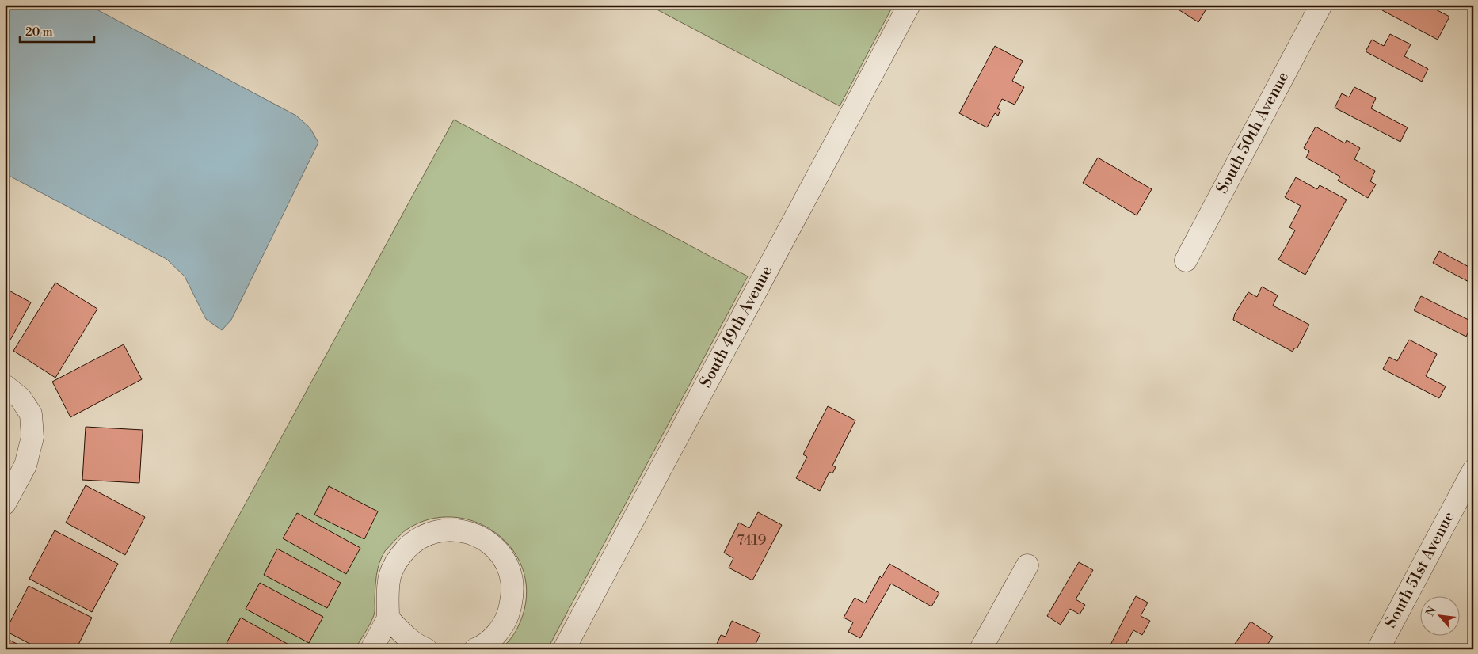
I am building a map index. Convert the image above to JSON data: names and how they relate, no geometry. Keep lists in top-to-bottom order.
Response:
{
  "streets": {
    "street": ["South 50th Avenue", "South 49th Avenue", "South 51st Avenue"]
  },
  "house_numbers": ["7419"],
  "scale_bar": "20 m",
  "north": "top left"
}
